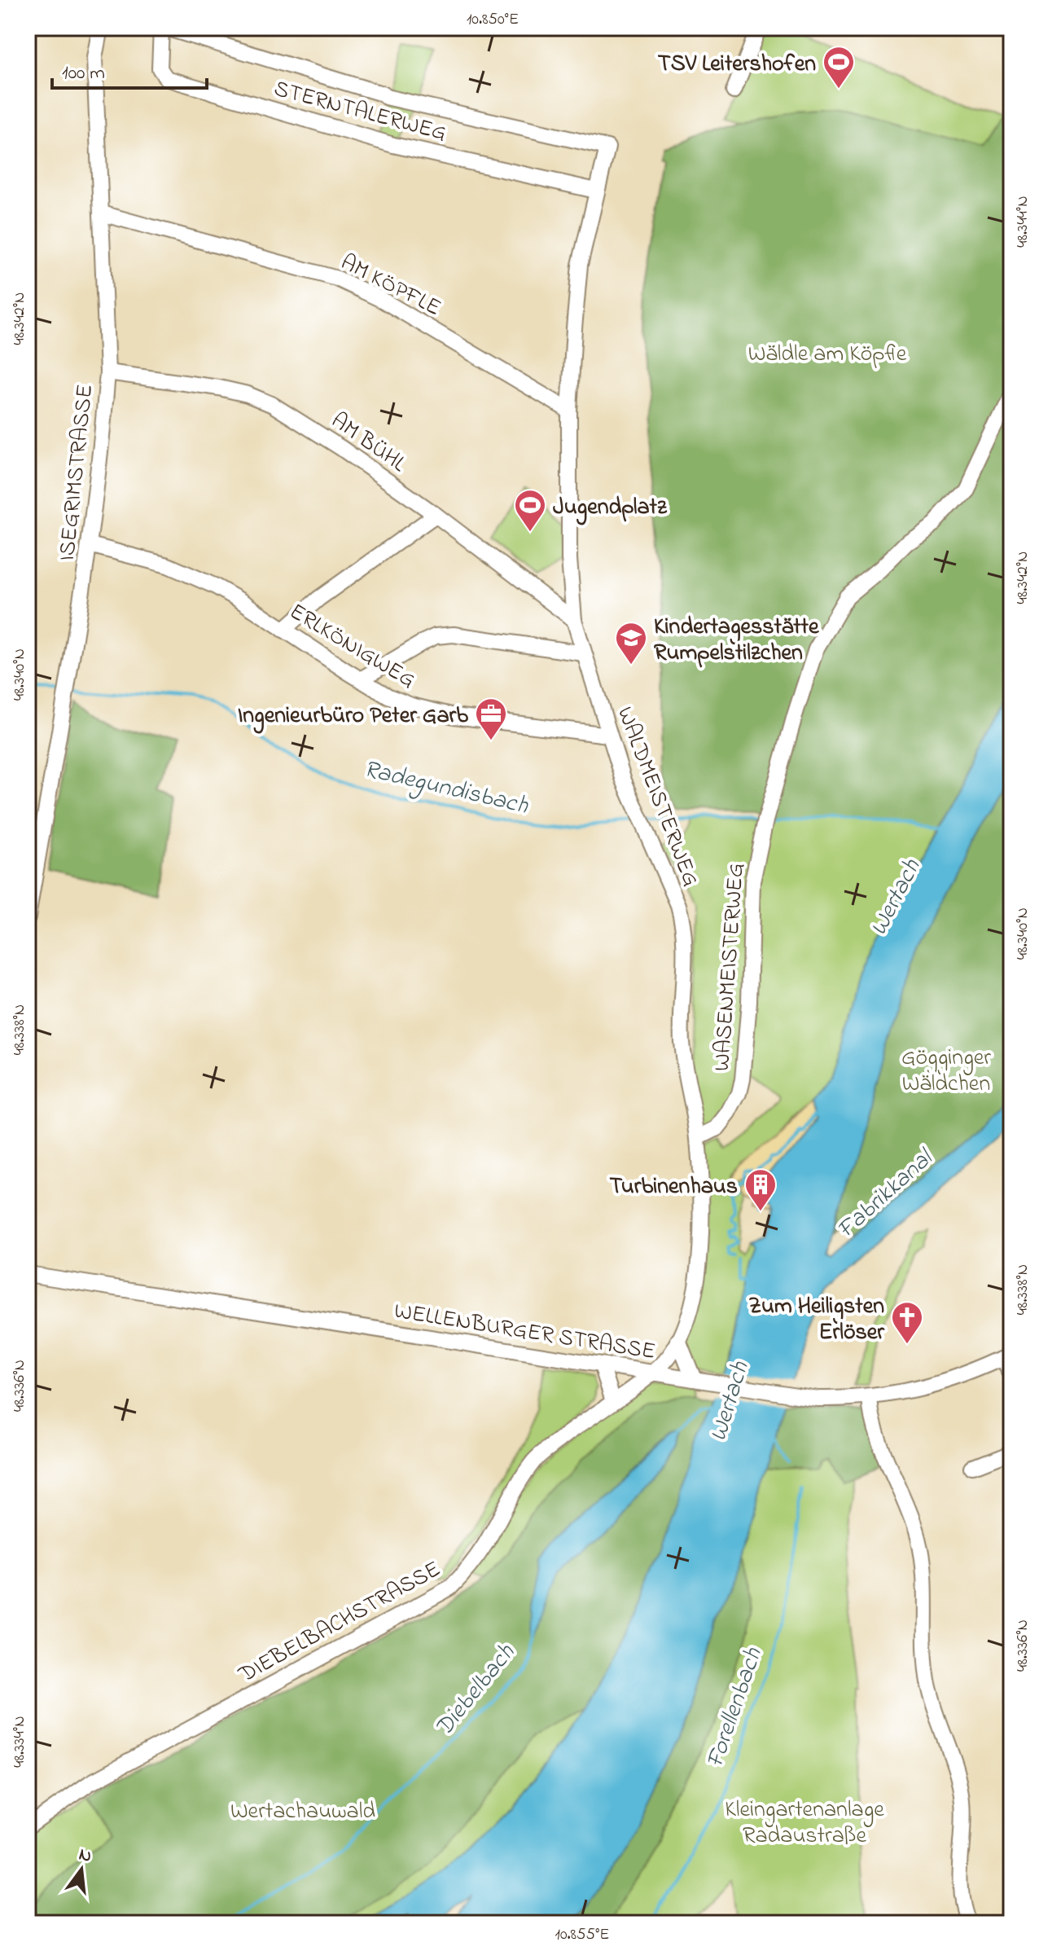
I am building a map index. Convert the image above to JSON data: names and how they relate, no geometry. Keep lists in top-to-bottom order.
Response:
{
  "streets": {
    "street": [
      "STERNTALERWEG",
      "AM KÖPFLE",
      "AM BÜHL",
      "ISEGRIMSTRASSE",
      "ERLKÖNIGWEG",
      "WALDMEISTERWEG",
      "WASENMEISTERWEG",
      "WELLENBURGER STRASSE",
      "DIEBELBACHSTRASSE"
    ]
  },
  "crossings": [
    ["STERNTALERWEG", "WALDMEISTERWEG"],
    ["AM KÖPFLE", "ISEGRIMSTRASSE"],
    ["AM KÖPFLE", "WALDMEISTERWEG"],
    ["AM BÜHL", "ISEGRIMSTRASSE"],
    ["AM BÜHL", "WALDMEISTERWEG"],
    ["ISEGRIMSTRASSE", "ERLKÖNIGWEG"],
    ["ERLKÖNIGWEG", "WALDMEISTERWEG"],
    ["WALDMEISTERWEG", "WASENMEISTERWEG"],
    ["WALDMEISTERWEG", "WELLENBURGER STRASSE"],
    ["WALDMEISTERWEG", "DIEBELBACHSTRASSE"],
    ["WELLENBURGER STRASSE", "DIEBELBACHSTRASSE"]
  ],
  "water": [
    "Radegundisbach",
    "Wertach",
    "Fabrikkanal",
    "Diebelbach",
    "Forellenbach"
  ],
  "parks": [
    "Wäldle am Köpfle",
    "Gögginger Wäldchen",
    "Kleingartenanlage Radaustraße",
    "Wertachauwald"
  ],
  "places": {
    "sports": ["TSV Leitershofen", "Jugendplatz"],
    "school or university": ["Kindertagesstätte Rumpelstilzchen"],
    "office": ["Ingenieurbüro Peter Garb"],
    "building": ["Turbinenhaus"],
    "church": ["Zum Heiligsten Erlöser"]
  },
  "scale_bar": "100 m",
  "north": "top",
  "coordinates": [
    "10.850°E",
    "48.344°N",
    "48.342°N",
    "48.340°N",
    "48.338°N",
    "48.336°N",
    "48.334°N",
    "10.855°E"
  ]
}
